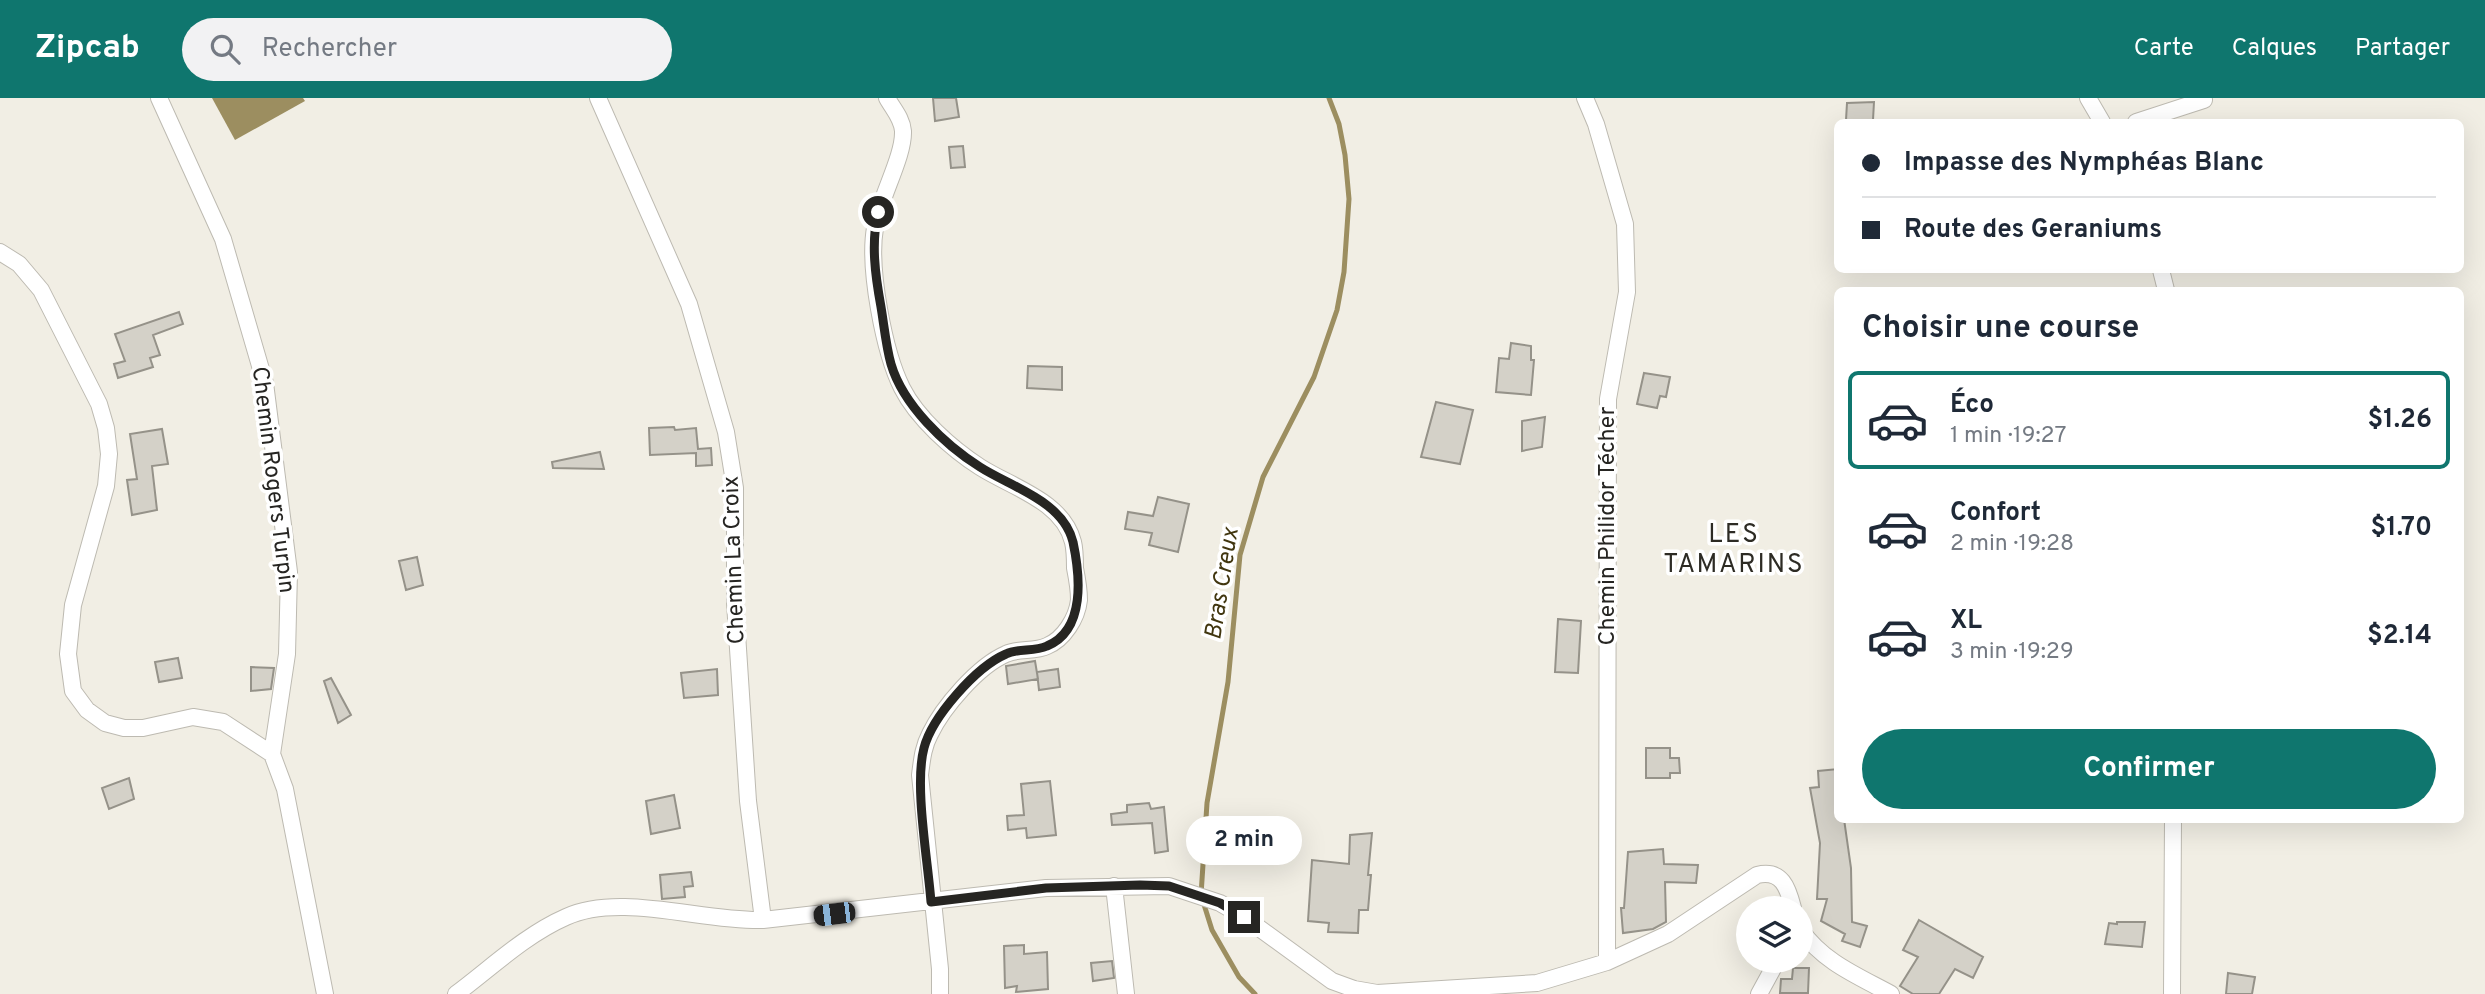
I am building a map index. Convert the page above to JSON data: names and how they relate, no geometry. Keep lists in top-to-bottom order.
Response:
{
  "streets": {
    "street": ["Chemin Rogers Turpin", "Chemin Philidor Técher", "Chemin La Croix"]
  },
  "districts": ["LES TAMARINS"],
  "water": ["Bras Creux"],
  "page": {
    "header": "Zipcab",
    "search": "Rechercher",
    "nav": ["Carte", "Calques", "Partager"],
    "banner": ["Impasse des Nymphéas Blanc", "Route des Geraniums"],
    "heading": "Choisir une course",
    "list": [
      {
        "name": "Éco",
        "note": "1 min · 19:27",
        "value": "$1.26"
      },
      {
        "name": "Confort",
        "note": "2 min · 19:28",
        "value": "$1.70"
      },
      {
        "name": "XL",
        "note": "3 min · 19:29",
        "value": "$2.14"
      }
    ],
    "buttons": "Confirmer",
    "bubble": "2 min"
  }
}
